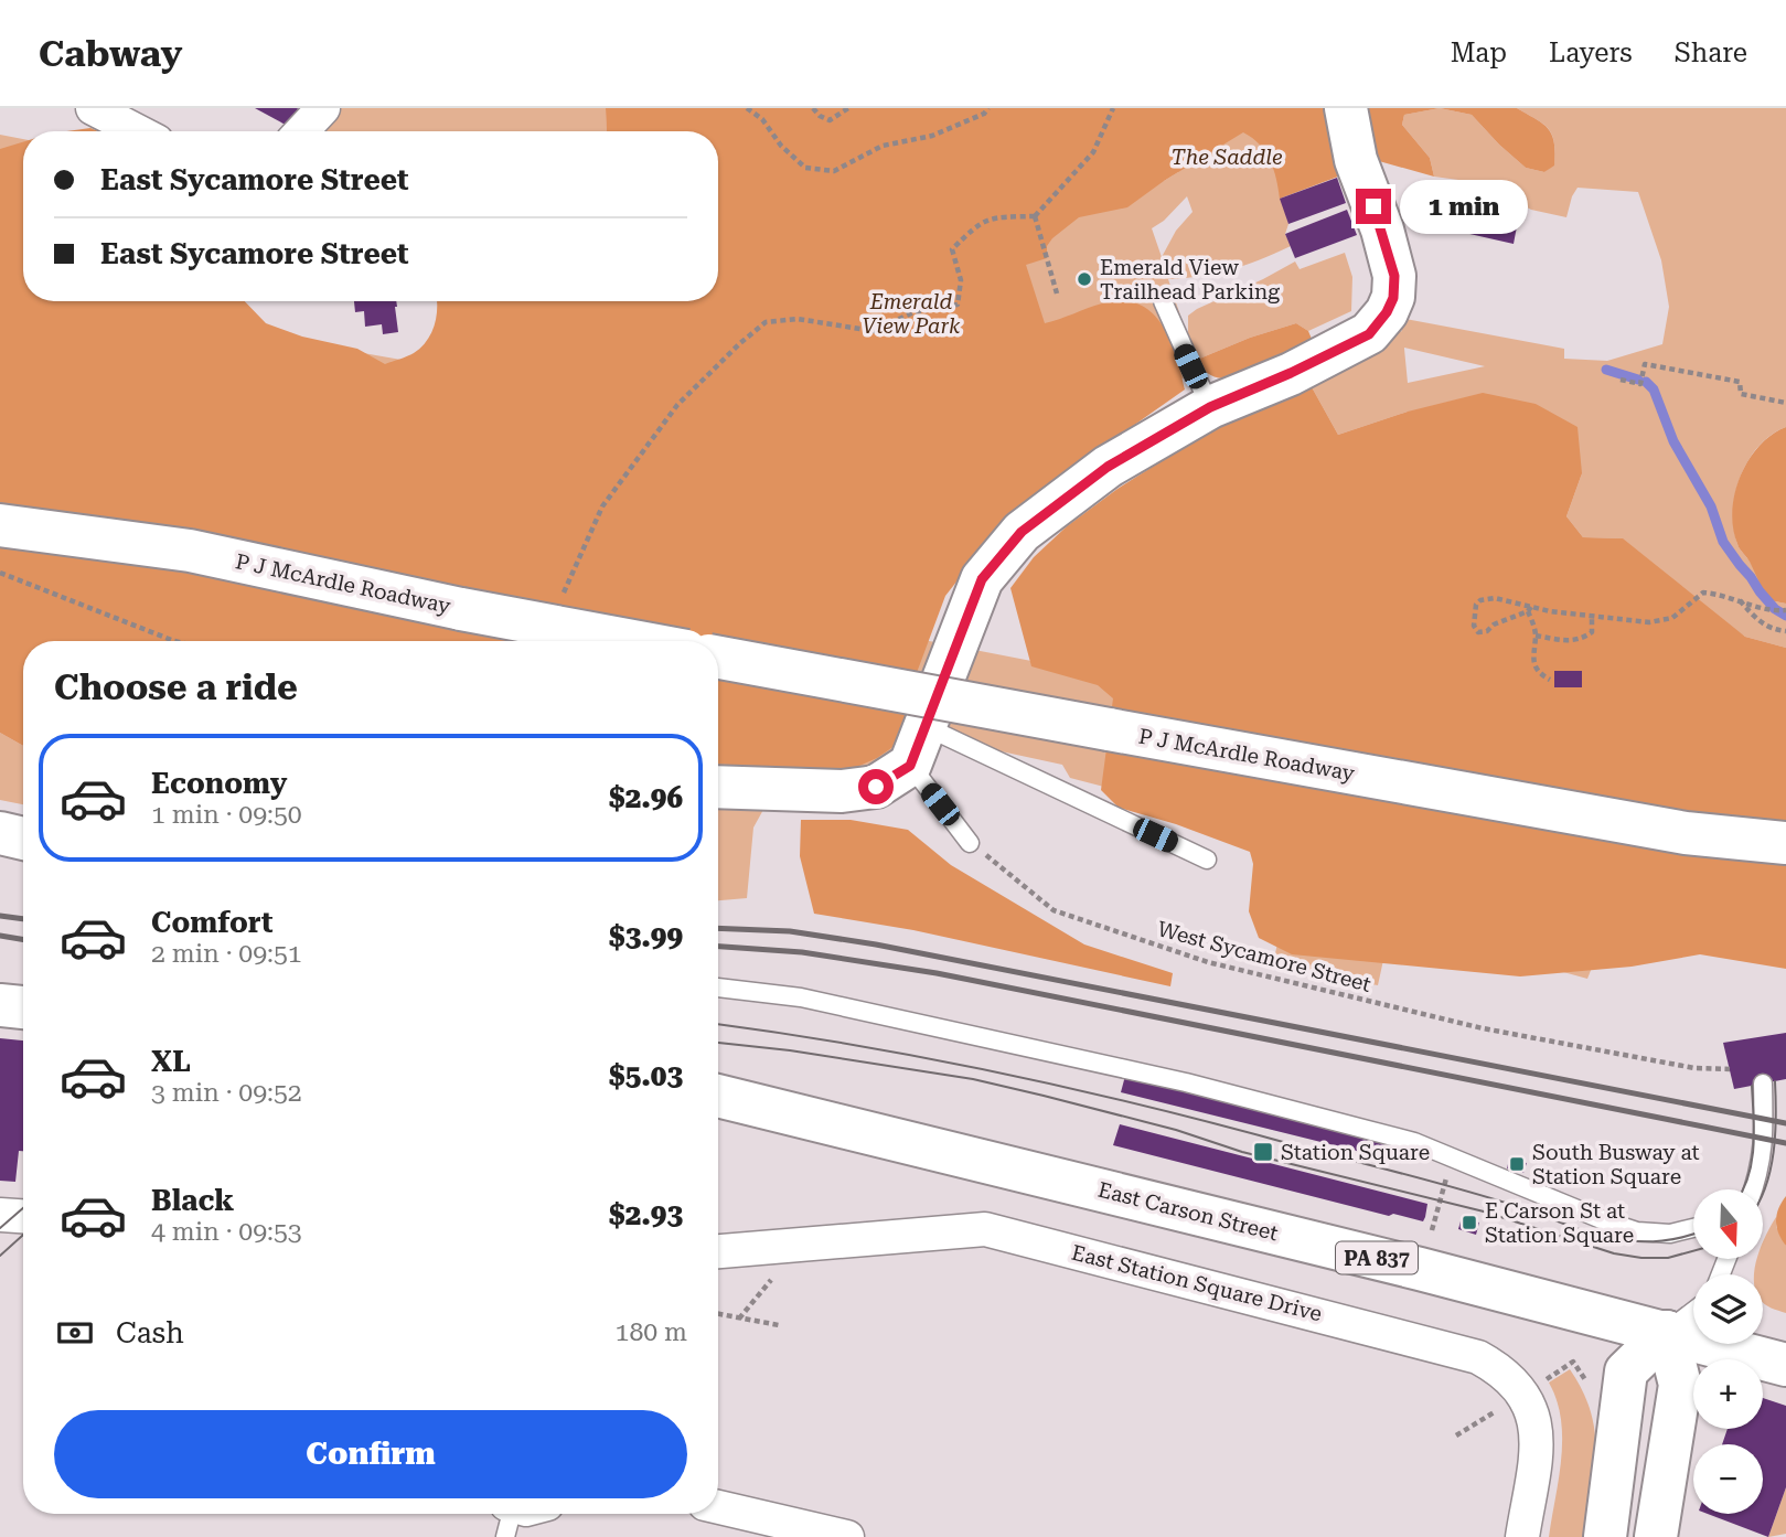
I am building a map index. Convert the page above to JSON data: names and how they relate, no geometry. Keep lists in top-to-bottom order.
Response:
{
  "streets": {
    "main road": ["P J McArdle Roadway", "East Carson Street", "PA 837"],
    "street": ["East Station Square Drive"],
    "path": ["West Sycamore Street"]
  },
  "crossings": [
    ["East Carson Street", "PA 837"]
  ],
  "parks": ["The Saddle", "Emerald View Park"],
  "places": {
    "other": ["Emerald View Trailhead Parking"],
    "transit": ["Station Square", "South Busway at Station Square", "E Carson St at Station Square"]
  },
  "north": "bottom",
  "page": {
    "header": "Cabway",
    "nav": ["Map", "Layers", "Share"],
    "banner": ["East Sycamore Street", "East Sycamore Street"],
    "bubble": "1 min",
    "heading": "Choose a ride",
    "list": [
      {
        "name": "Economy",
        "note": "1 min · 09:50",
        "value": "$2.96"
      },
      {
        "name": "Comfort",
        "note": "2 min · 09:51",
        "value": "$3.99"
      },
      {
        "name": "XL",
        "note": "3 min · 09:52",
        "value": "$5.03"
      },
      {
        "name": "Black",
        "note": "4 min · 09:53",
        "value": "$2.93"
      }
    ],
    "map_buttons": ["+", "−"],
    "pay": ["Cash", "180 m"],
    "buttons": "Confirm"
  }
}
